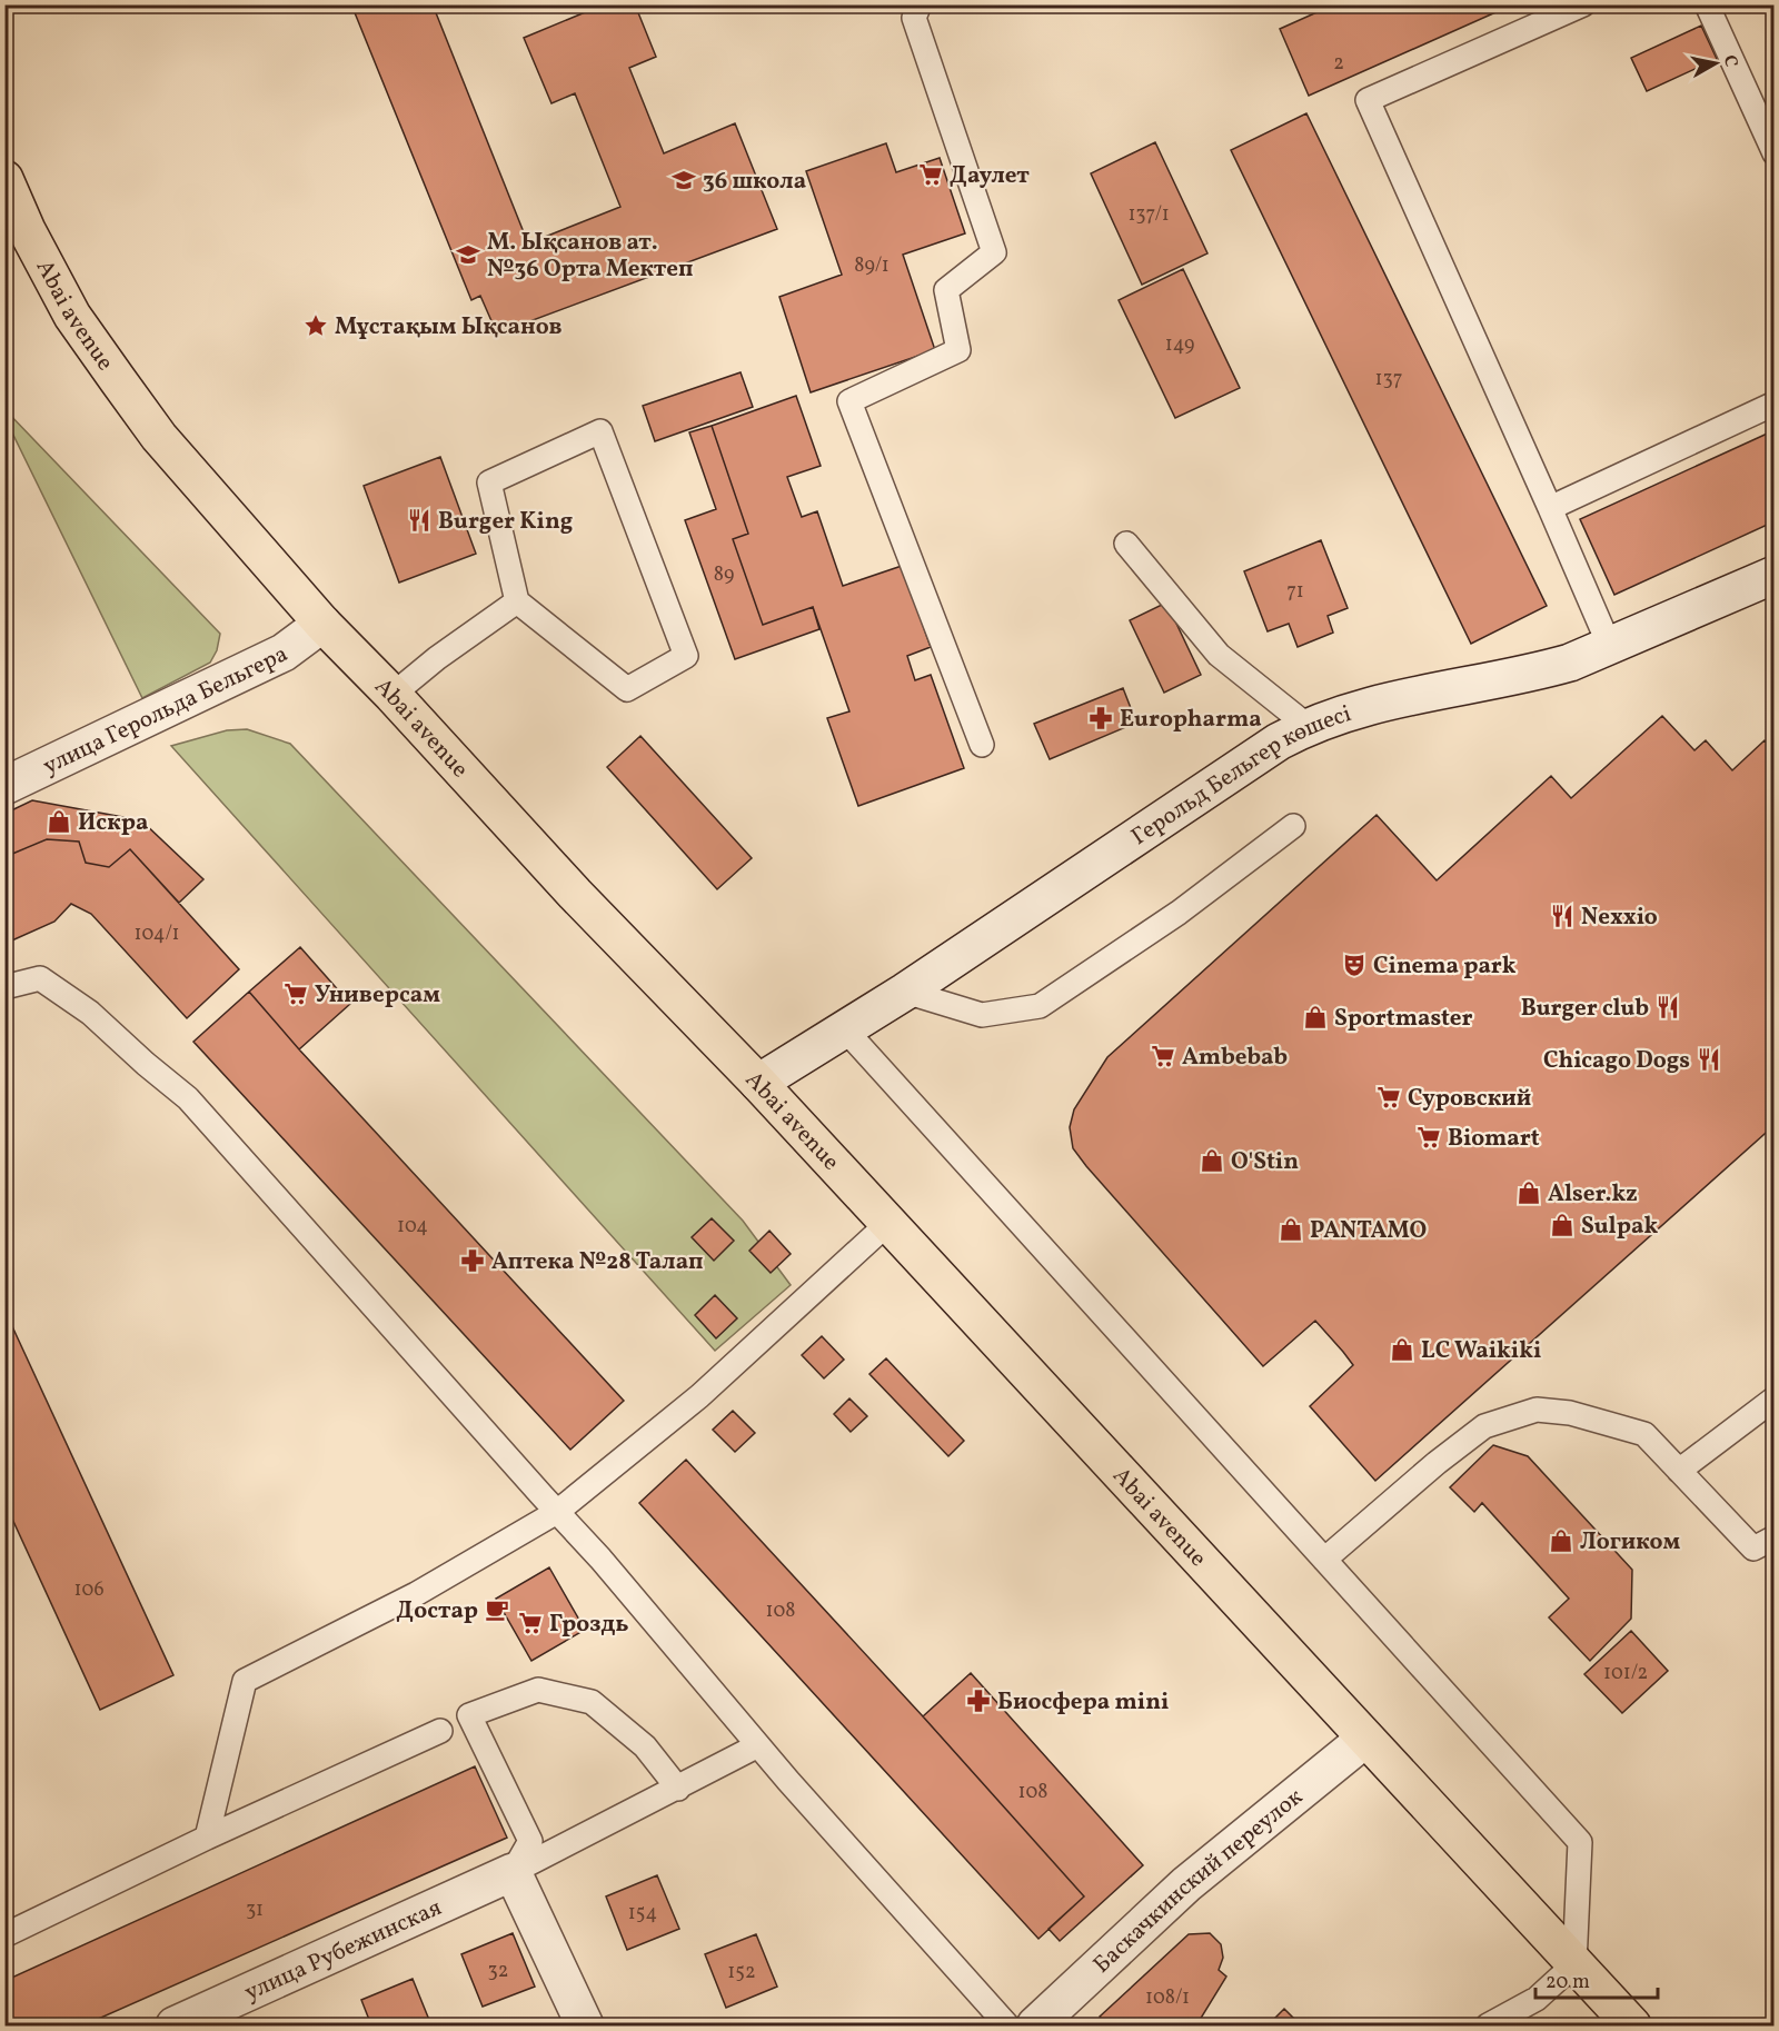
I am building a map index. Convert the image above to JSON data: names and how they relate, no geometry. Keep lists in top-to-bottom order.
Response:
{
  "streets": {
    "main road": ["Abai avenue"],
    "street": [
      "улица Герольда Бельгера",
      "Герольд Бельгер көшесі",
      "Баскачкинский переулок",
      "улица Рубежинская"
    ]
  },
  "crossings": [
    ["Abai avenue", "улица Герольда Бельгера"],
    ["Abai avenue", "Герольд Бельгер көшесі"],
    ["Abai avenue", "Баскачкинский переулок"]
  ],
  "places": {
    "supermarket": [
      "Даулет",
      "Универсам",
      "Ambebab",
      "Суровский",
      "Biomart",
      "Гроздь"
    ],
    "school or university": ["36 школа", "М. Ықсанов ат. №36 Орта Мектеп"],
    "place": ["Мұстақым Ықсанов"],
    "restaurant": [
      "Burger King",
      "Nexxio",
      "Burger club",
      "Chicago Dogs"
    ],
    "pharmacy": ["Europharma", "Аптека №28 Талап", "Биосфера mini"],
    "shop": [
      "Искра",
      "Sportmaster",
      "O'Stin",
      "Alser.kz",
      "Sulpak",
      "PANTAMO",
      "LC Waikiki",
      "Логиком"
    ],
    "theatre": ["Cinema park"],
    "cafe": ["Достар"]
  },
  "house_numbers": [
    "2",
    "137/1",
    "89/1",
    "149",
    "137",
    "89",
    "71",
    "104/1",
    "104",
    "106",
    "108",
    "101/2",
    "108",
    "31",
    "154",
    "32",
    "152",
    "108/1"
  ],
  "scale_bar": "20 m",
  "north": "right"
}
